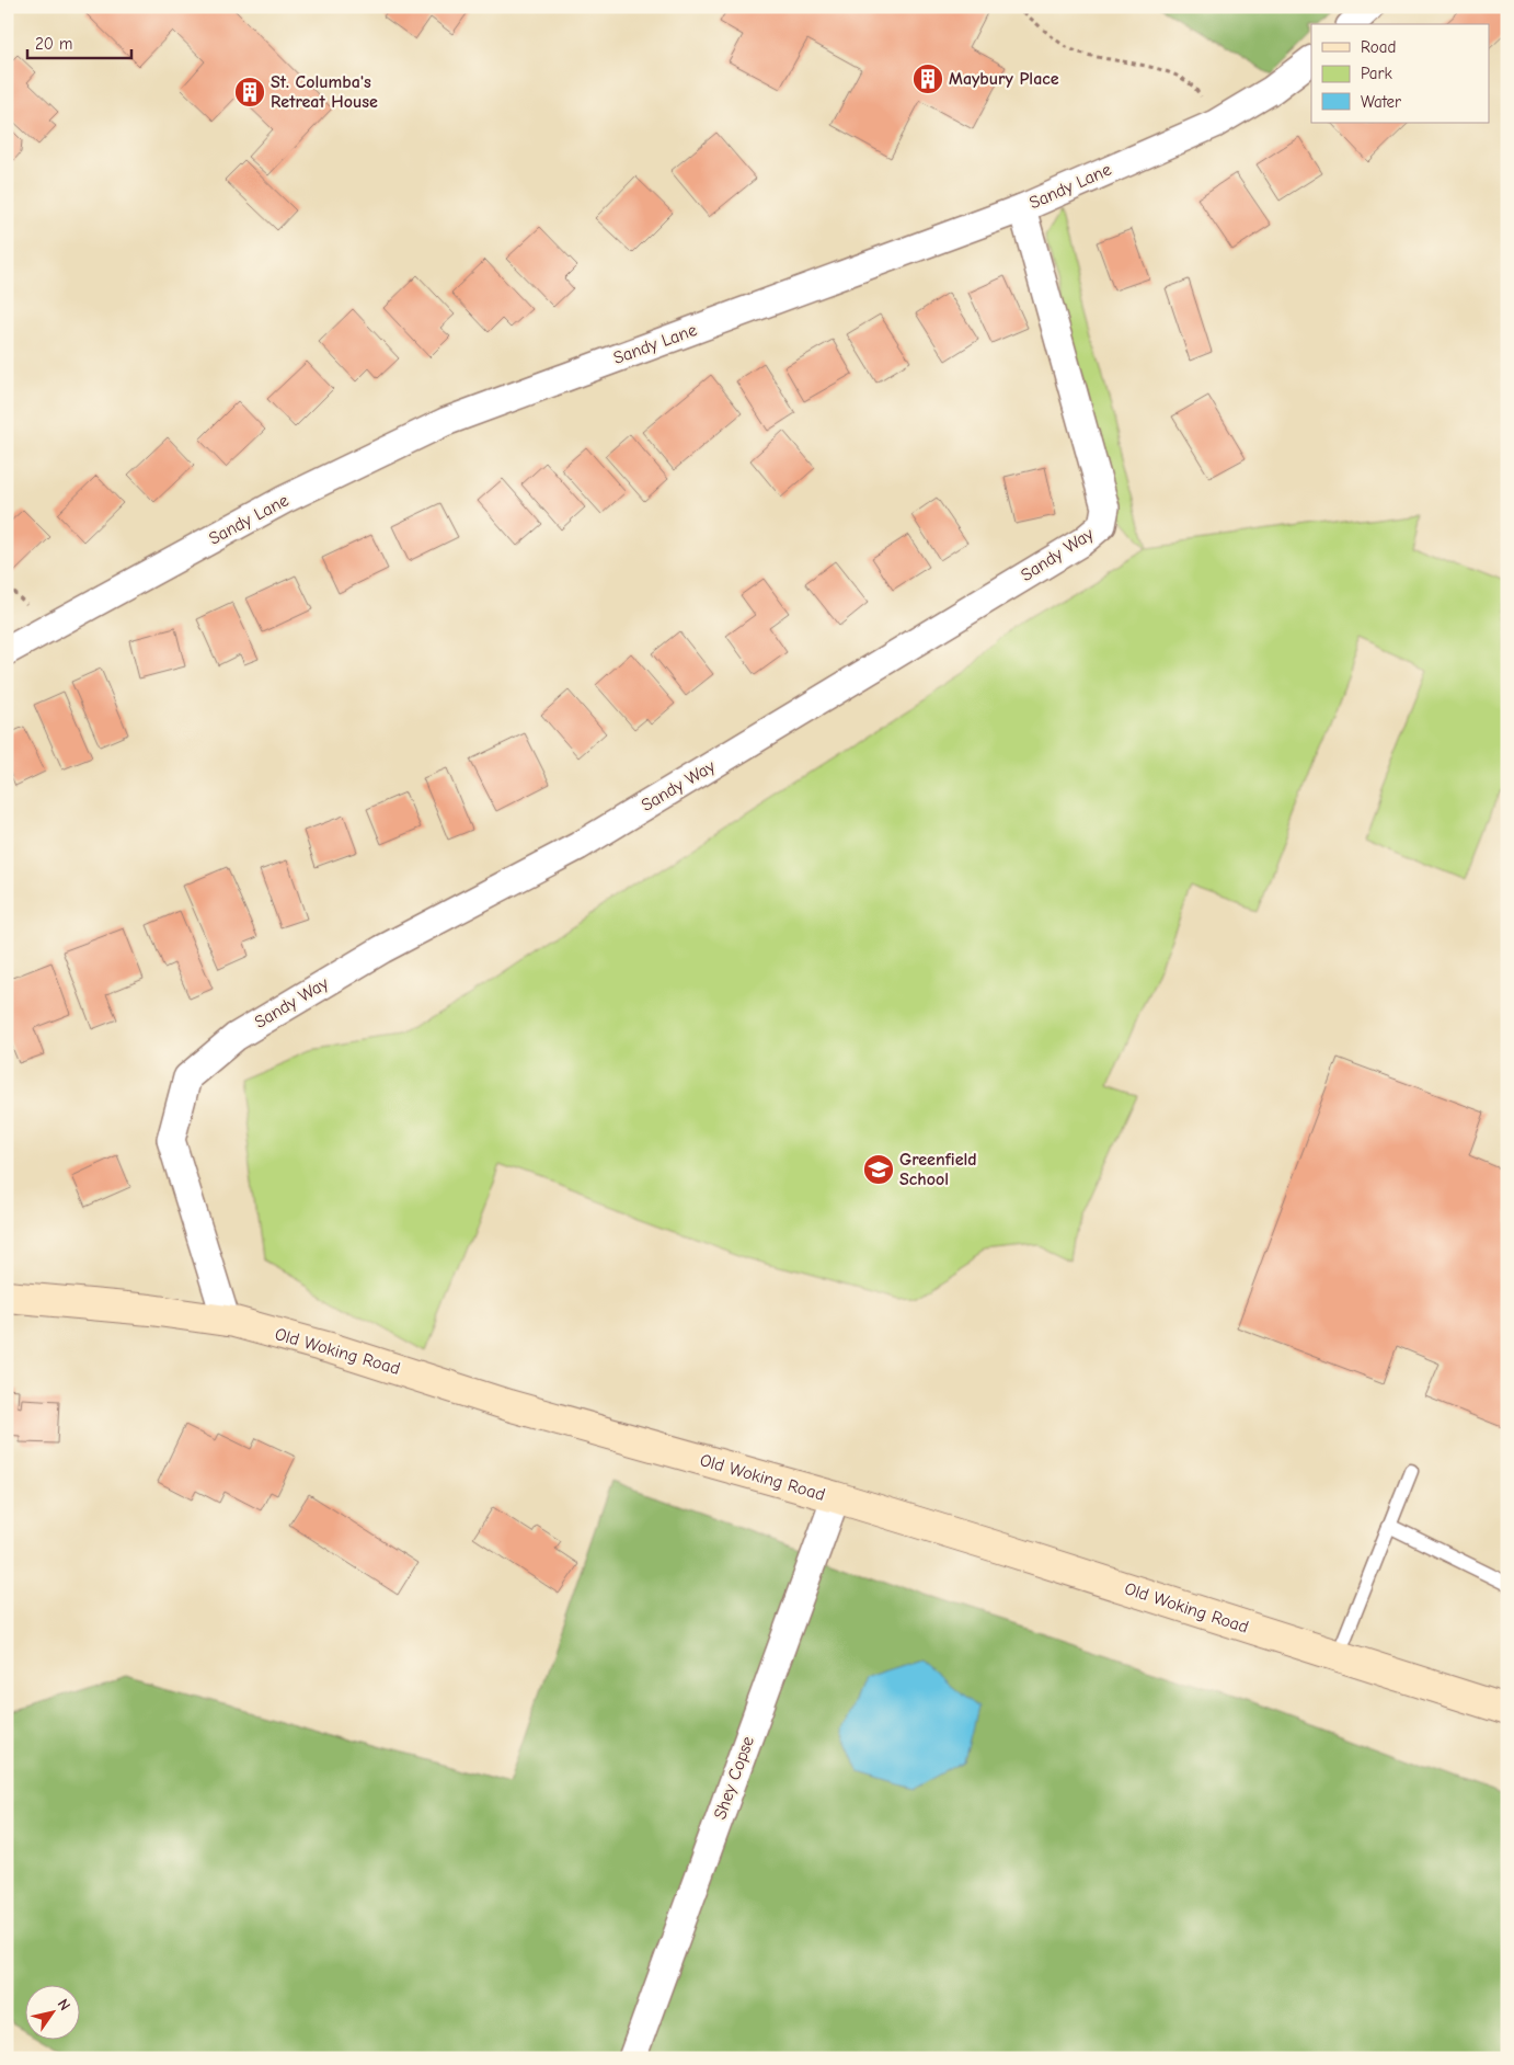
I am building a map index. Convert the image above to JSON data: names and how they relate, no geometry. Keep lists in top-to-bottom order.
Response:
{
  "streets": {
    "main road": ["Old Woking Road"],
    "street": ["Sandy Lane", "Sandy Way", "Shey Copse"]
  },
  "crossings": [
    ["Sandy Lane", "Sandy Way"],
    ["Sandy Way", "Old Woking Road"],
    ["Old Woking Road", "Shey Copse"]
  ],
  "places": {
    "building": ["Maybury Place", "St. Columba's Retreat House"],
    "school or university": ["Greenfield School"]
  },
  "legend": ["Road", "Park", "Water"],
  "scale_bar": "20 m",
  "north": "top right"
}
